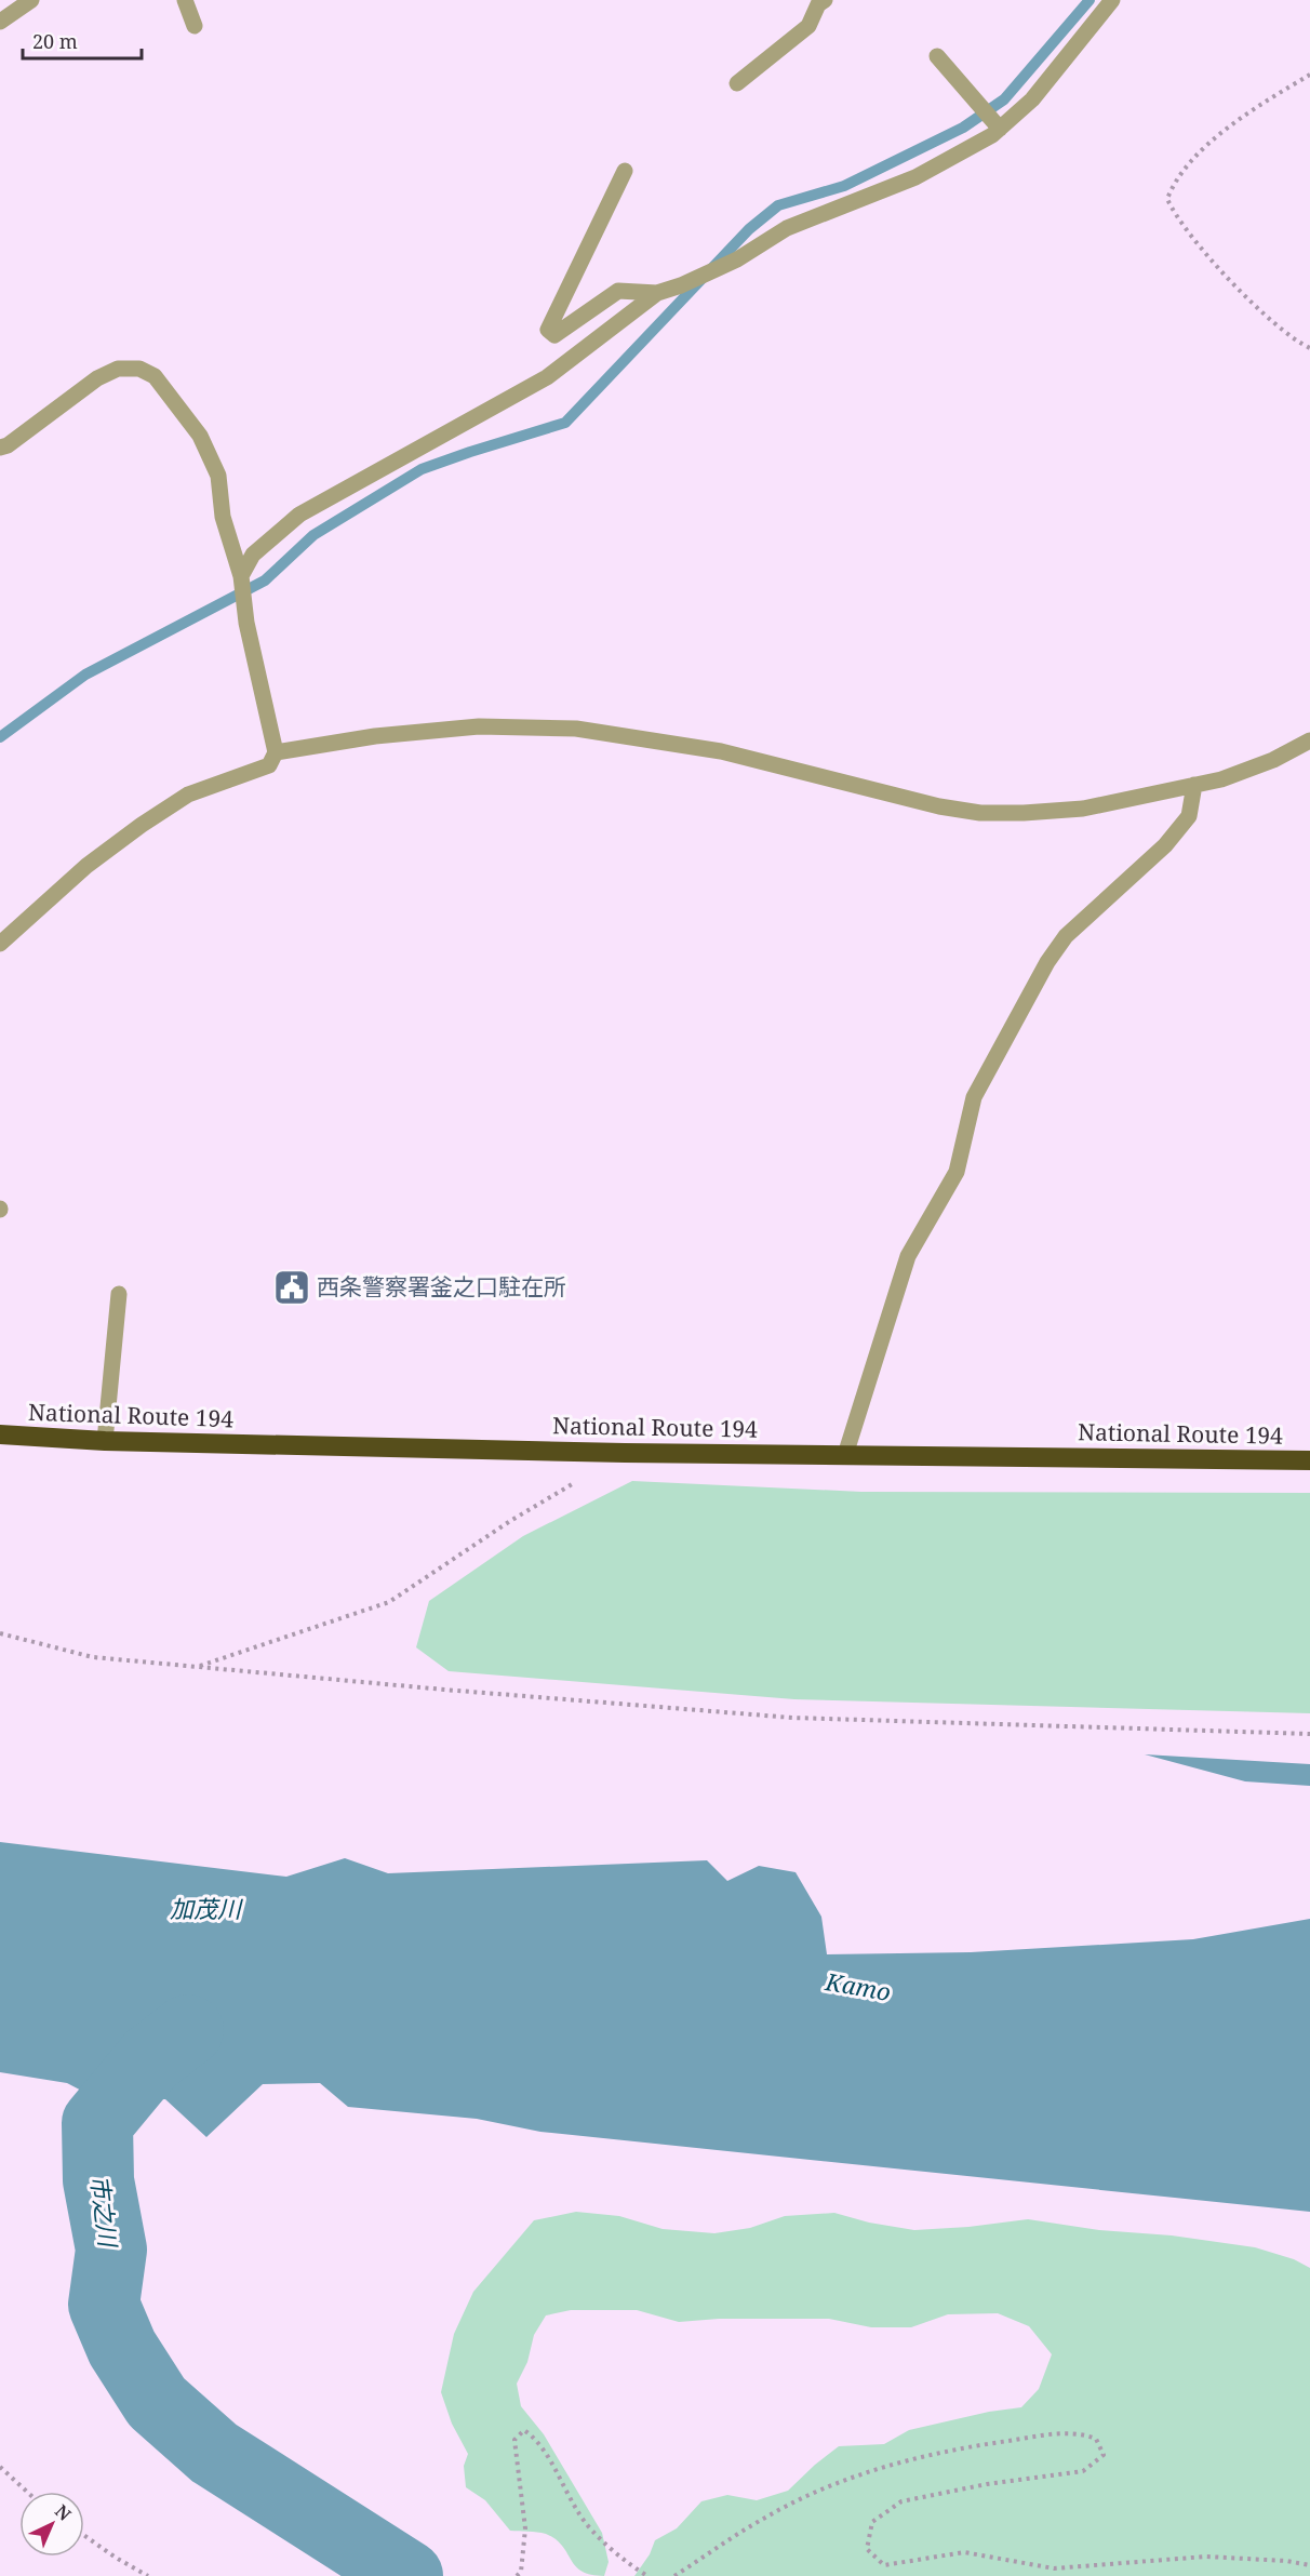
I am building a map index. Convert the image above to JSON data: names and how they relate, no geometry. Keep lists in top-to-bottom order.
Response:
{
  "streets": {
    "highway": ["National Route 194"]
  },
  "water": ["加茂川", "Kamo", "市之川"],
  "places": {
    "public building": ["西条警察署釜之口駐在所"]
  },
  "scale_bar": "20 m",
  "north": "top right"
}
